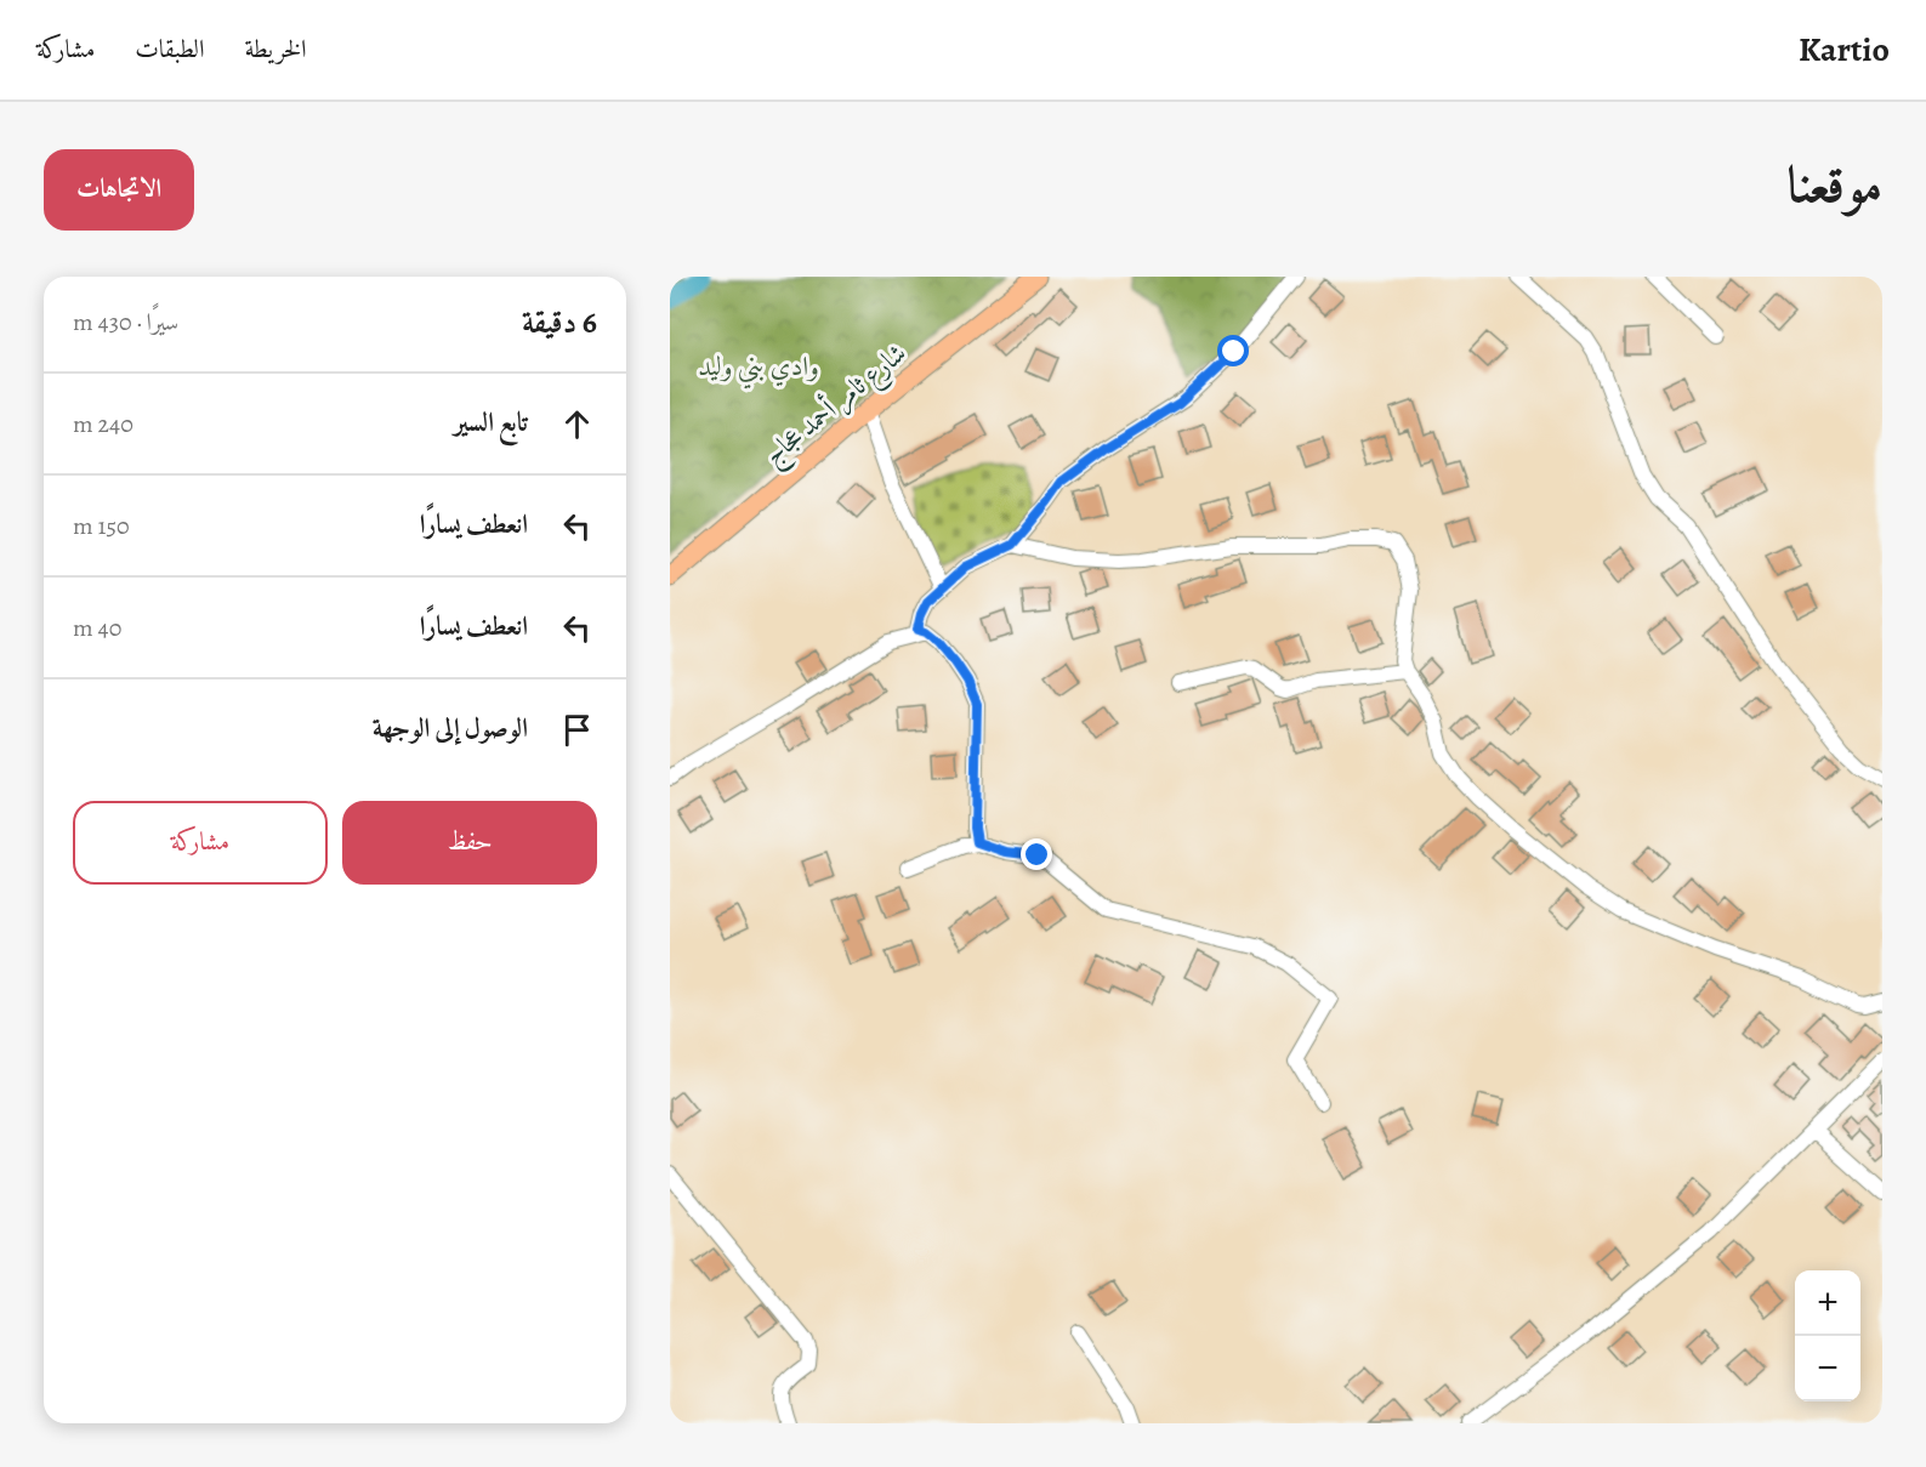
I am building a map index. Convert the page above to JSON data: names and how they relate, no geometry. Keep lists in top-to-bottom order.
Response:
{
  "streets": {
    "main road": ["شارع ثامر أحمد عجاج"]
  },
  "parks": ["وادي بني وليد"],
  "page": {
    "header": "Kartio",
    "nav": ["الخريطة", "الطبقات", "مشاركة"],
    "title": "موقعنا",
    "buttons": [
      "الاتجاهات",
      ["حفظ", "مشاركة"]
    ],
    "heading": ["6 دقيقة", "سيرًا · 430 m"],
    "list": [
      ["تابع السير", "240 m"],
      ["انعطف يسارًا", "150 m"],
      ["انعطف يسارًا", "40 m"],
      "الوصول إلى الوجهة"
    ],
    "map_buttons": ["+", "−"]
  }
}
